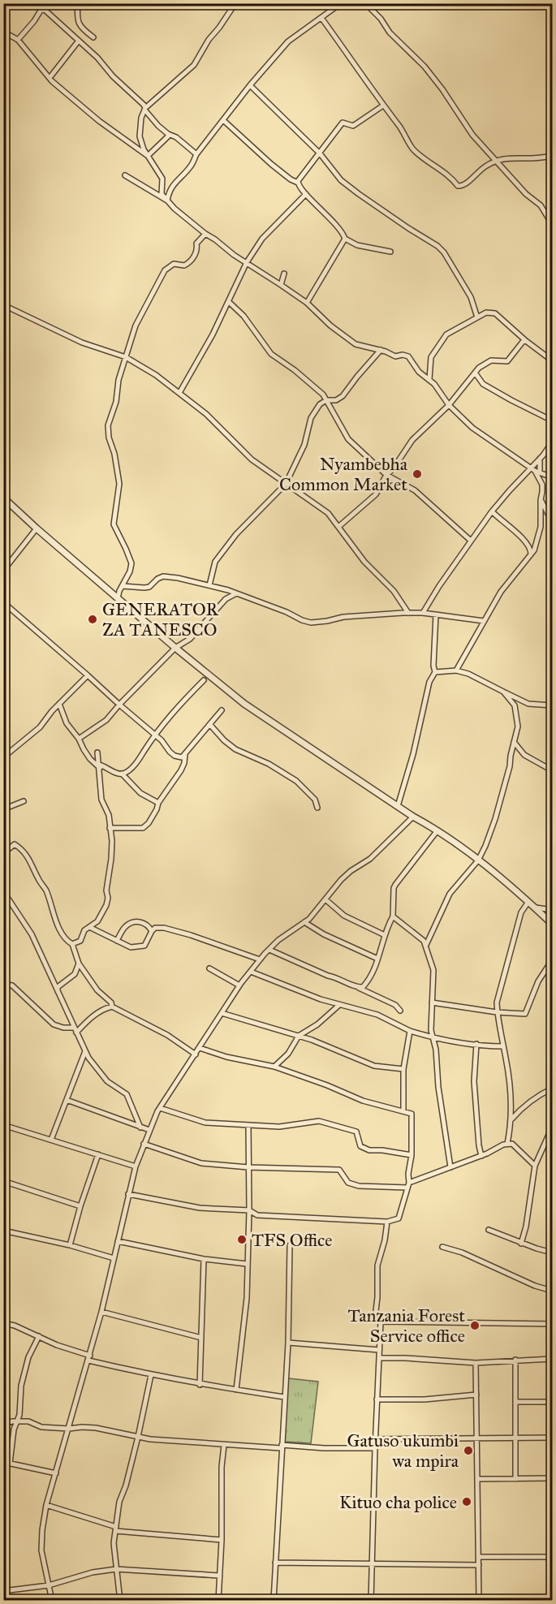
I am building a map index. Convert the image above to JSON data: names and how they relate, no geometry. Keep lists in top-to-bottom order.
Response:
{
  "places": [
    "Nyambebha Common Market",
    "GENERATOR ZA TANESCO",
    "TFS Office",
    "Tanzania Forest Service office",
    "Gatuso ukumbi wa mpira",
    "Kituo cha police"
  ]
}
